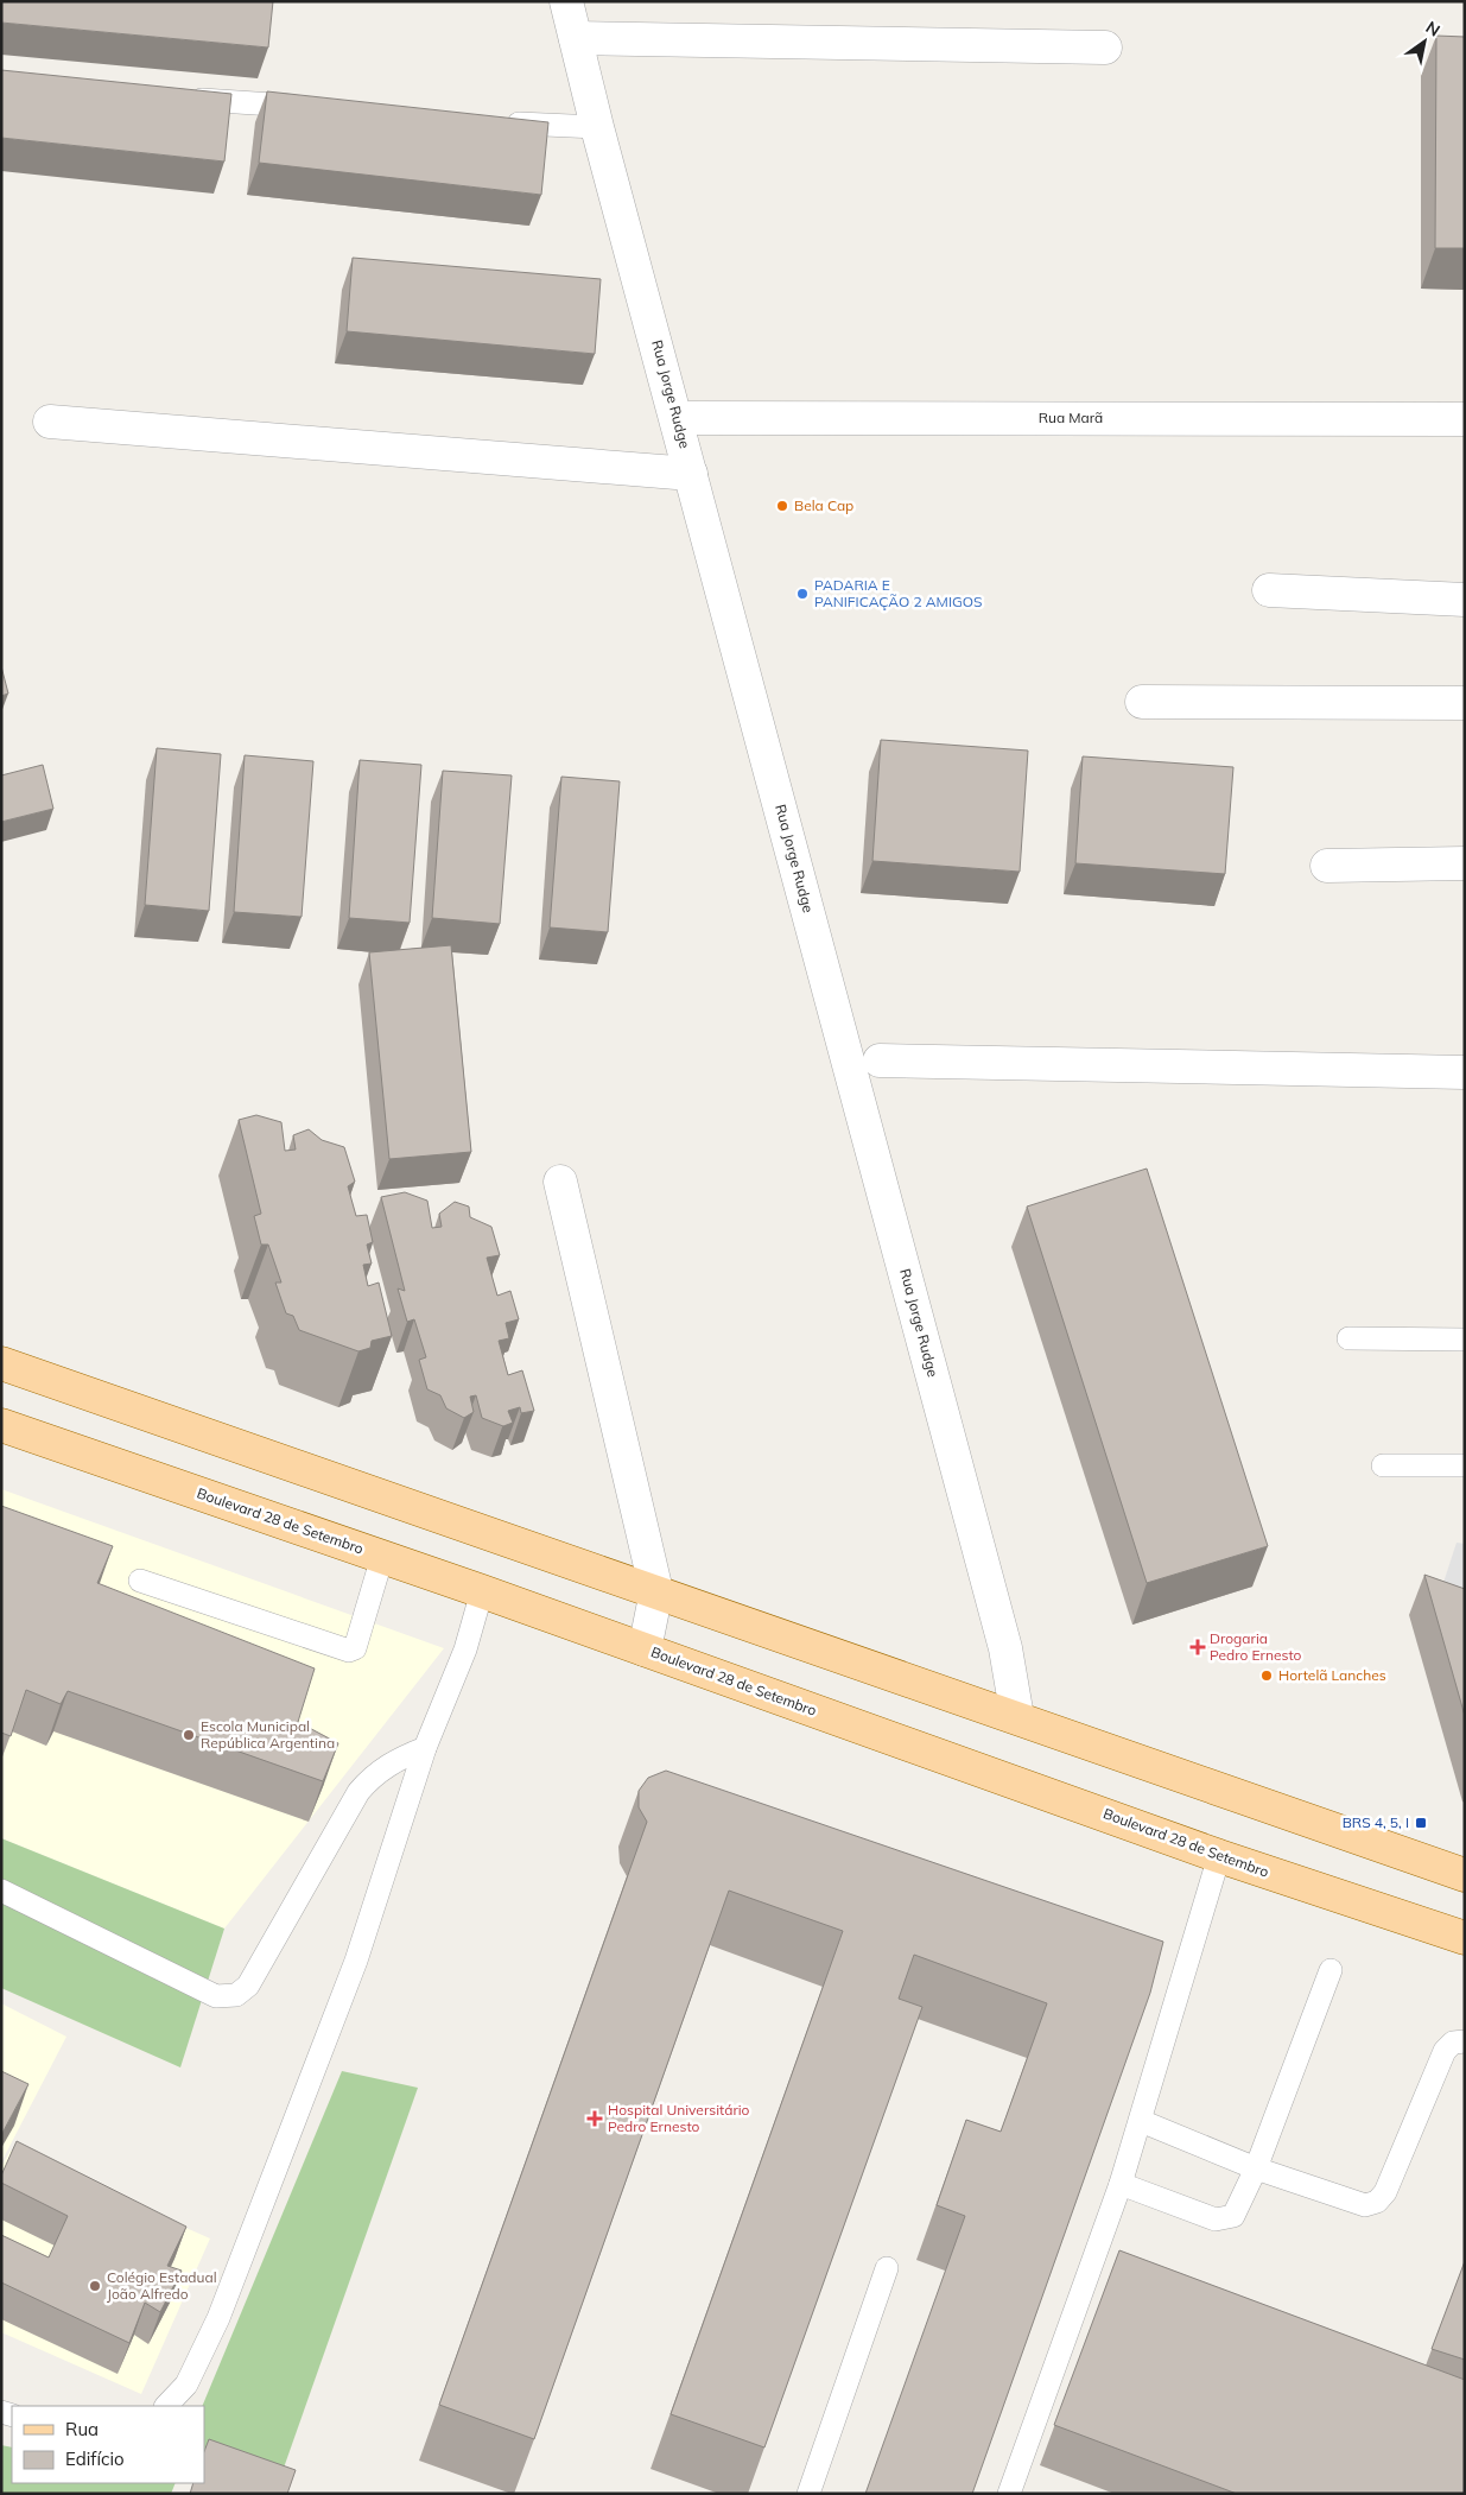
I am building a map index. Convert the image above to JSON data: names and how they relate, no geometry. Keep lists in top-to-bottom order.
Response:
{
  "streets": {
    "main road": ["Boulevard 28 de Setembro"],
    "street": ["Rua Jorge Rudge", "Rua Marã"]
  },
  "crossings": [
    ["Rua Jorge Rudge", "Rua Marã"]
  ],
  "places": {
    "other": [
      "Bela Cap",
      "PADARIA E PANIFICAÇÃO 2 AMIGOS",
      "Hortelã Lanches",
      "Escola Municipal República Argentina",
      "Colégio Estadual João Alfredo"
    ],
    "health": ["Drogaria Pedro Ernesto", "Hospital Universitário Pedro Ernesto"],
    "transit": ["BRS 4, 5, I"]
  },
  "legend": ["Rua", "Edifício"],
  "north": "top right"
}
